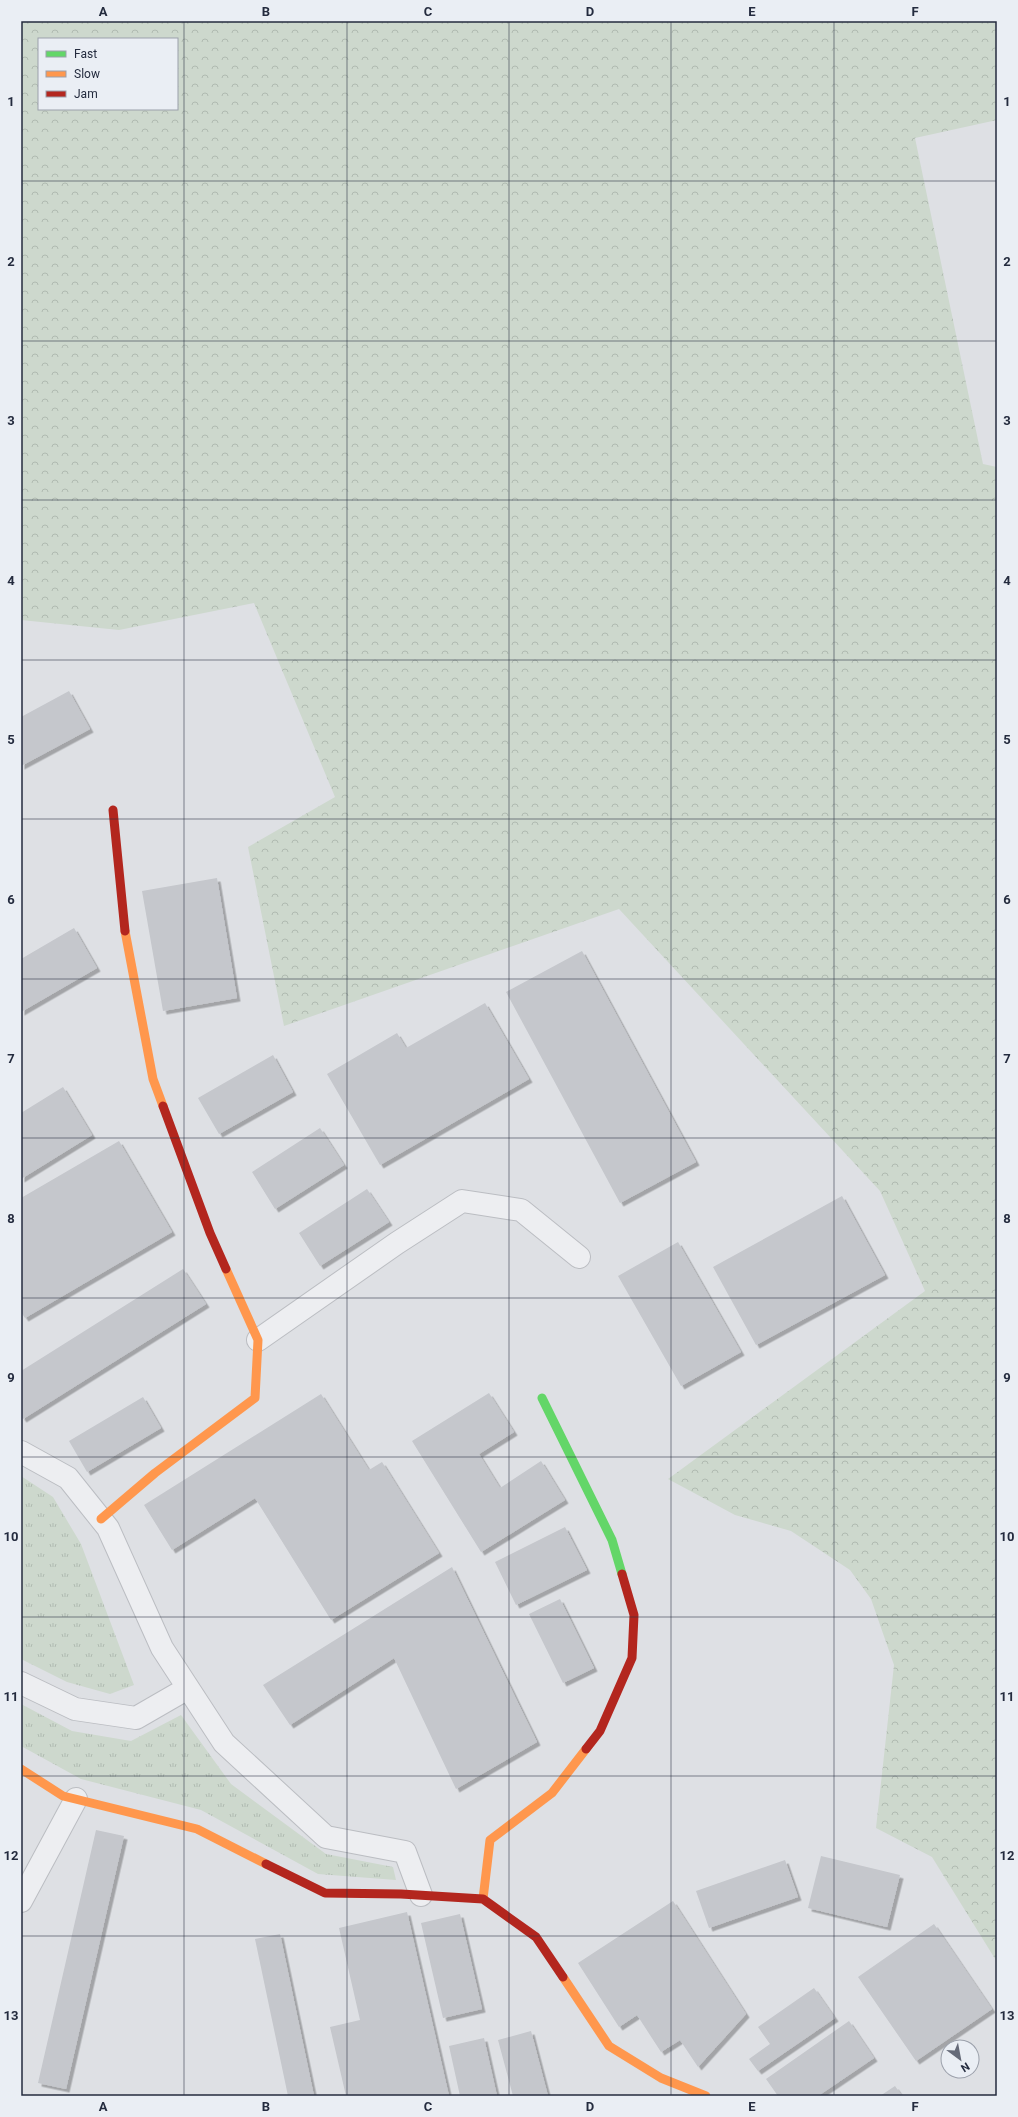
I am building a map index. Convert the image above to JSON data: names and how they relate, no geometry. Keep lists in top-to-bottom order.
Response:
{
  "legend": ["Fast", "Slow", "Jam"],
  "north": "bottom right",
  "grid": {
    "columns": [
      "A",
      "B",
      "C",
      "D",
      "E",
      "F"
    ],
    "rows": [
      "1",
      "2",
      "3",
      "4",
      "5",
      "6",
      "7",
      "8",
      "9",
      "10",
      "11",
      "12",
      "13"
    ]
  }
}
